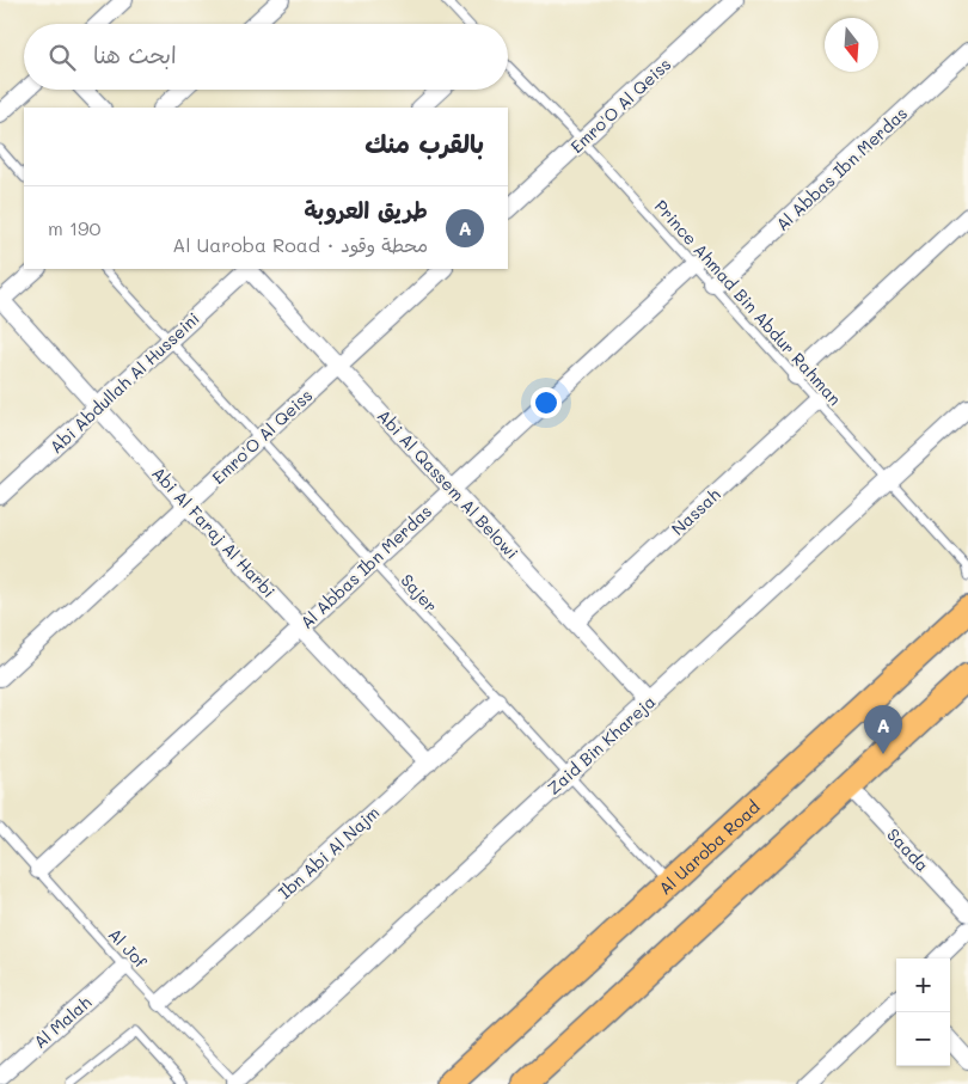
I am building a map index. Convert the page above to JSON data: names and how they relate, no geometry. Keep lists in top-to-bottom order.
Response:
{
  "streets": {
    "main road": ["Al Uaroba Road"],
    "street": [
      "Emro'O Al Qeiss",
      "Al Abbas Ibn Merdas",
      "Abi Abdullah Al Husseini",
      "Abi Al Qassem Al Belowi",
      "Nassah",
      "Abi Al Faraj Al Harbi",
      "Zaid Bin Khareja",
      "Saada",
      "Ibn Abi Al Najm",
      "Al Malah"
    ],
    "lane": ["Prince Ahmad Bin Abdur Rahman", "Sajer", "Al Jof"]
  },
  "crossings": [
    ["Emro'O Al Qeiss", "Prince Ahmad Bin Abdur Rahman"],
    ["Emro'O Al Qeiss", "Abi Al Qassem Al Belowi"],
    ["Emro'O Al Qeiss", "Abi Al Faraj Al Harbi"],
    ["Emro'O Al Qeiss", "Sajer"],
    ["Al Abbas Ibn Merdas", "Prince Ahmad Bin Abdur Rahman"],
    ["Al Abbas Ibn Merdas", "Abi Al Qassem Al Belowi"],
    ["Al Abbas Ibn Merdas", "Abi Al Faraj Al Harbi"],
    ["Al Abbas Ibn Merdas", "Sajer"],
    ["Al Abbas Ibn Merdas", "Al Jof"],
    ["Prince Ahmad Bin Abdur Rahman", "Nassah"],
    ["Prince Ahmad Bin Abdur Rahman", "Zaid Bin Khareja"],
    ["Abi Abdullah Al Husseini", "Abi Al Faraj Al Harbi"],
    ["Abi Abdullah Al Husseini", "Sajer"],
    ["Abi Al Qassem Al Belowi", "Nassah"],
    ["Abi Al Qassem Al Belowi", "Zaid Bin Khareja"],
    ["Abi Al Faraj Al Harbi", "Ibn Abi Al Najm"],
    ["Sajer", "Zaid Bin Khareja"],
    ["Sajer", "Al Uaroba Road"],
    ["Sajer", "Ibn Abi Al Najm"],
    ["Zaid Bin Khareja", "Al Jof"],
    ["Ibn Abi Al Najm", "Al Jof"],
    ["Al Jof", "Al Malah"]
  ],
  "north": "bottom",
  "page": {
    "search": "ابحث هنا",
    "heading": "بالقرب منك",
    "list": [
      {
        "mark": "A",
        "name": "طريق العروبة",
        "note": "محطة وقود · Al Uaroba Road",
        "value": "190 m"
      }
    ],
    "pins": "A",
    "map_buttons": ["+", "−"]
  }
}
